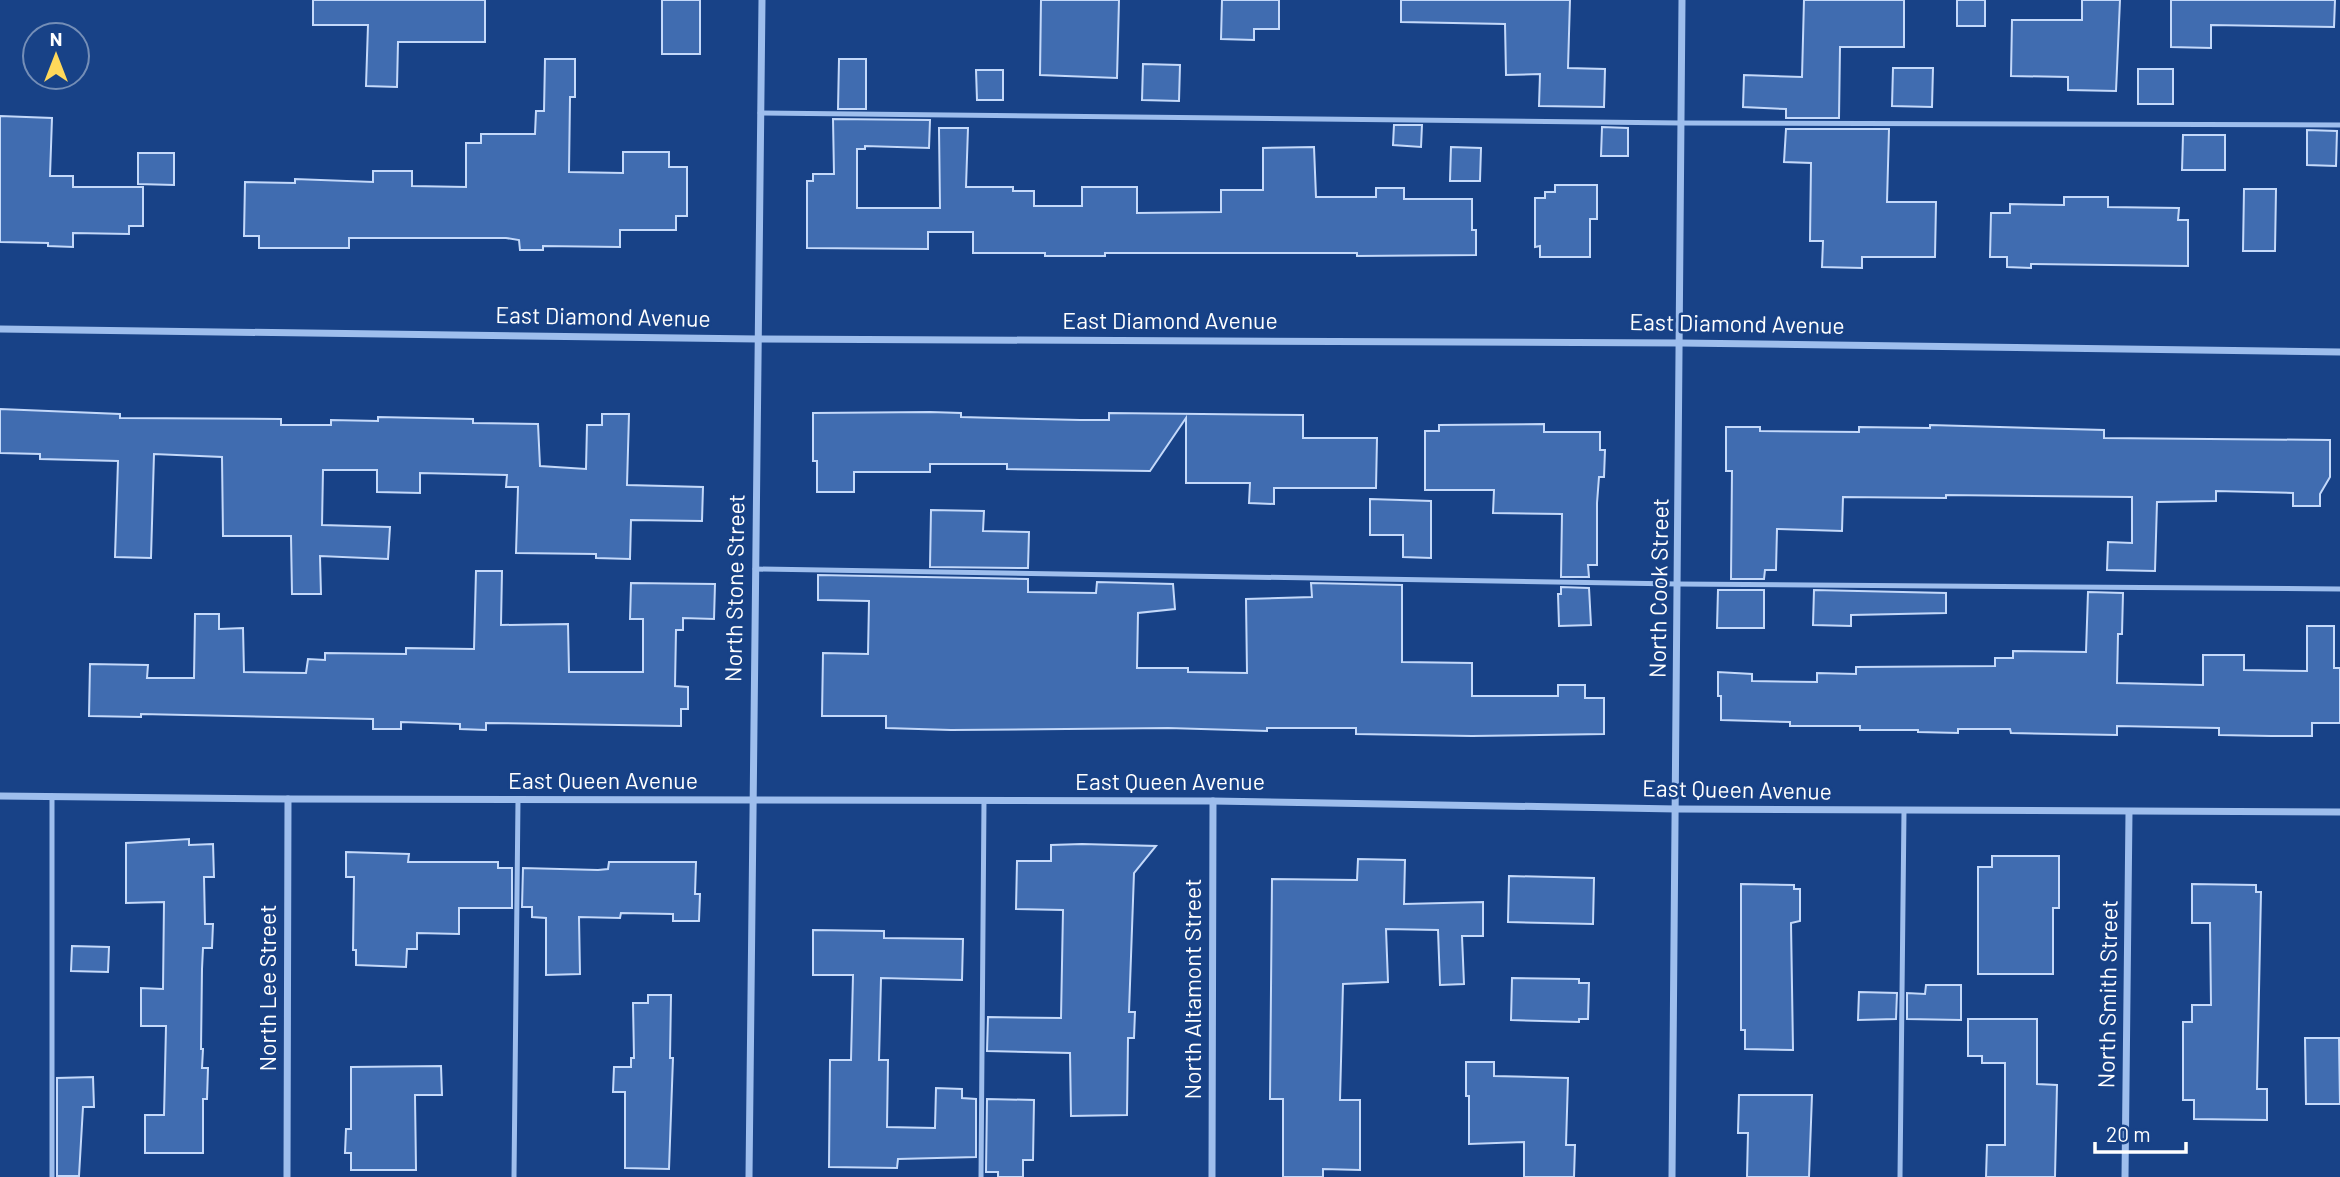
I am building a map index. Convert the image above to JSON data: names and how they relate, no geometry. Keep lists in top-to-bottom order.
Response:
{
  "streets": {
    "street": [
      "East Diamond Avenue",
      "North Stone Street",
      "North Cook Street",
      "East Queen Avenue",
      "North Lee Street",
      "North Altamont Street",
      "North Smith Street"
    ]
  },
  "crossings": [
    ["East Diamond Avenue", "North Stone Street"],
    ["East Diamond Avenue", "North Cook Street"],
    ["North Stone Street", "East Queen Avenue"],
    ["North Cook Street", "East Queen Avenue"],
    ["East Queen Avenue", "North Lee Street"],
    ["East Queen Avenue", "North Altamont Street"],
    ["East Queen Avenue", "North Smith Street"]
  ],
  "scale_bar": "20 m",
  "north": "top"
}
